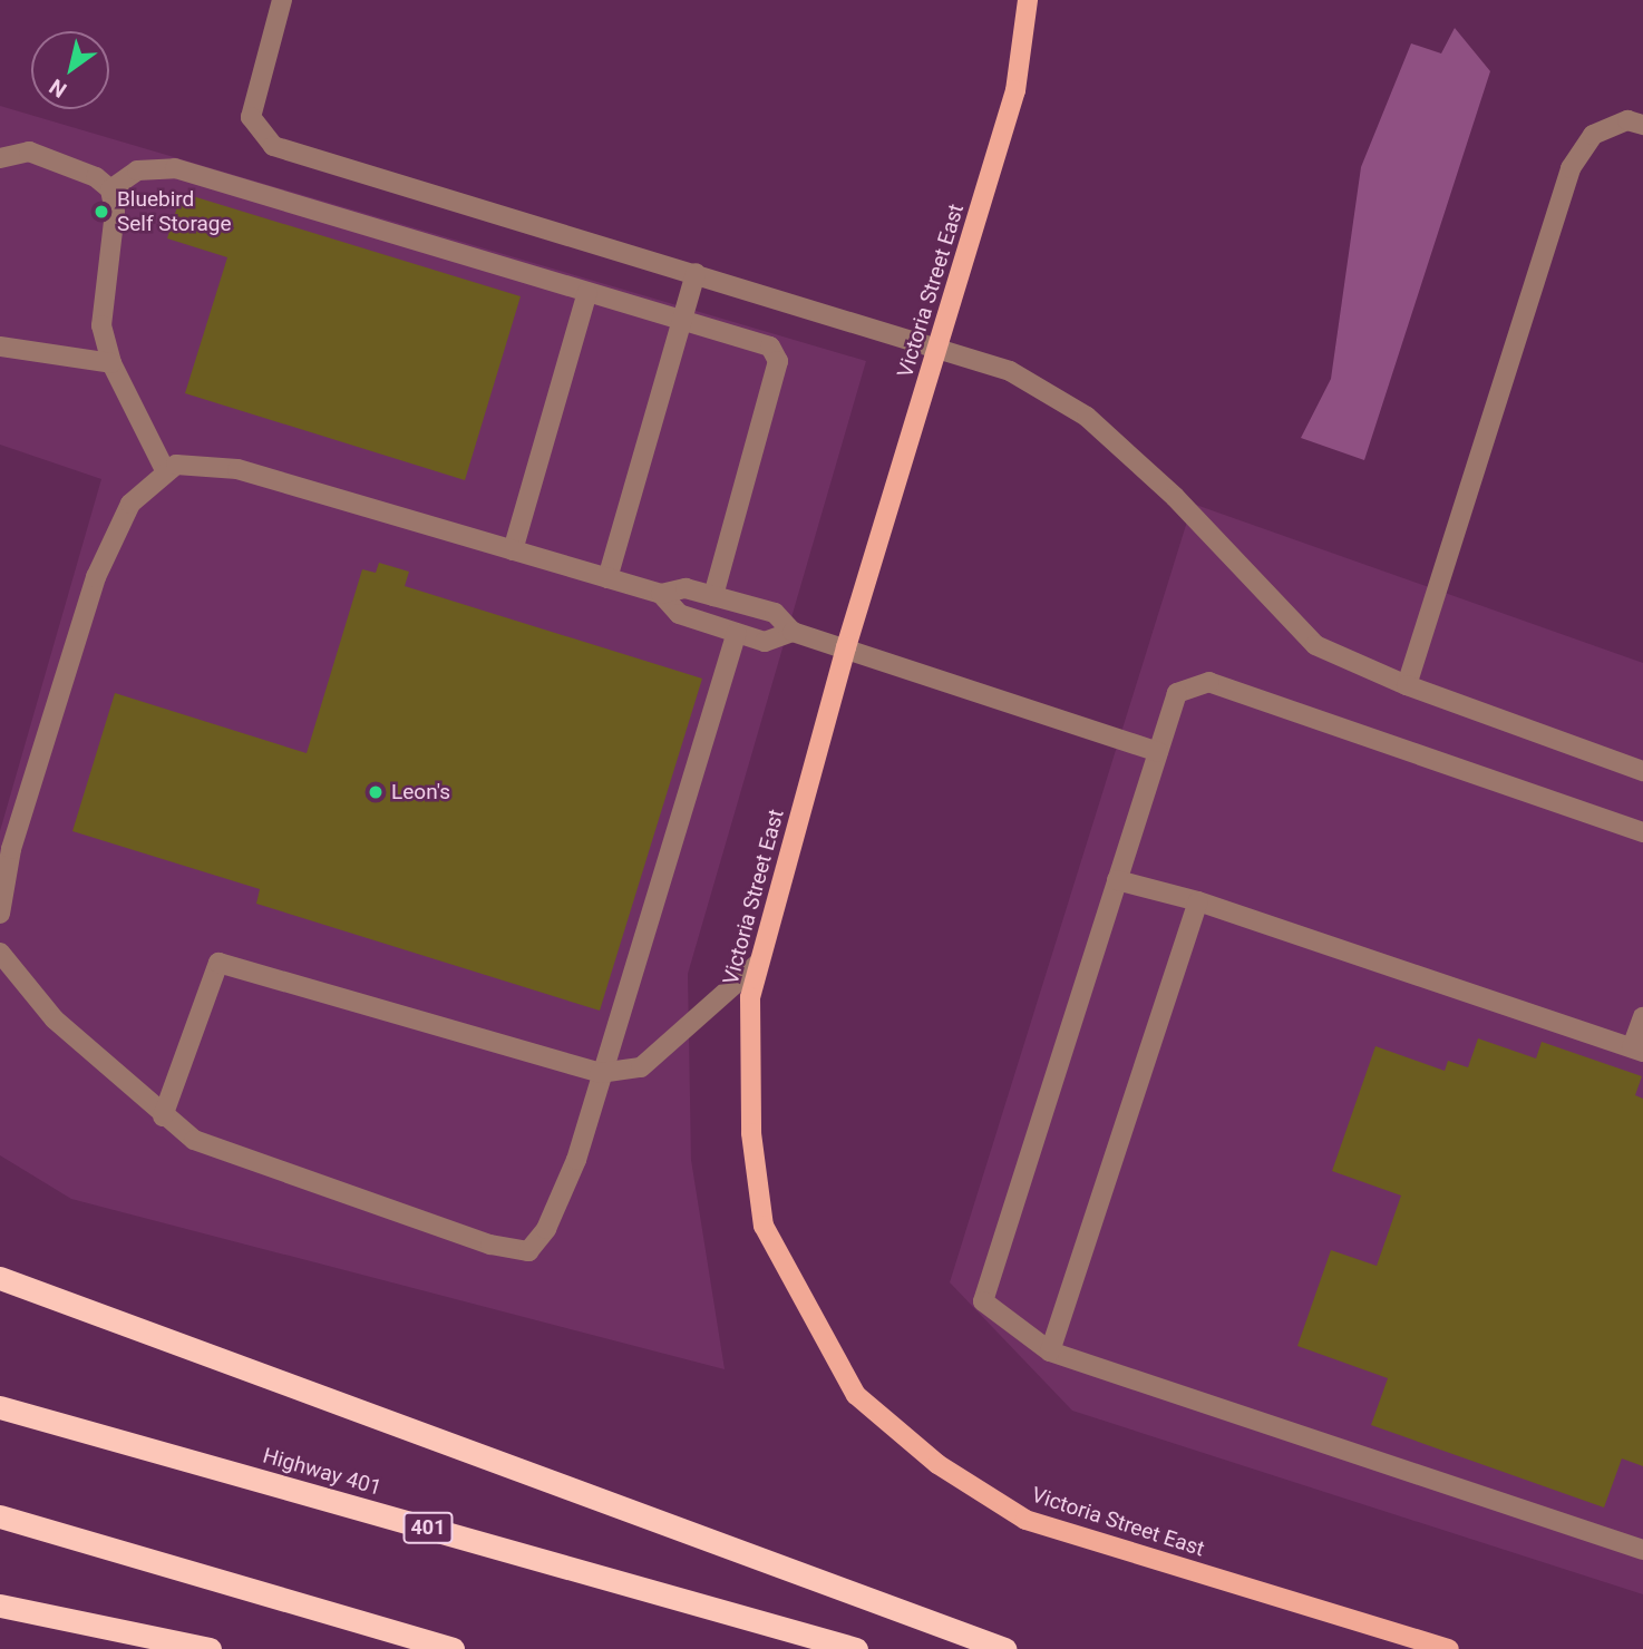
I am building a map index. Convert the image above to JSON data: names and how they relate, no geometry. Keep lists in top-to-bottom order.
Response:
{
  "streets": {
    "highway": ["Highway 401", "401"],
    "main road": ["Victoria Street East"]
  },
  "places": ["Bluebird Self Storage", "Leon's"],
  "north": "bottom left"
}
